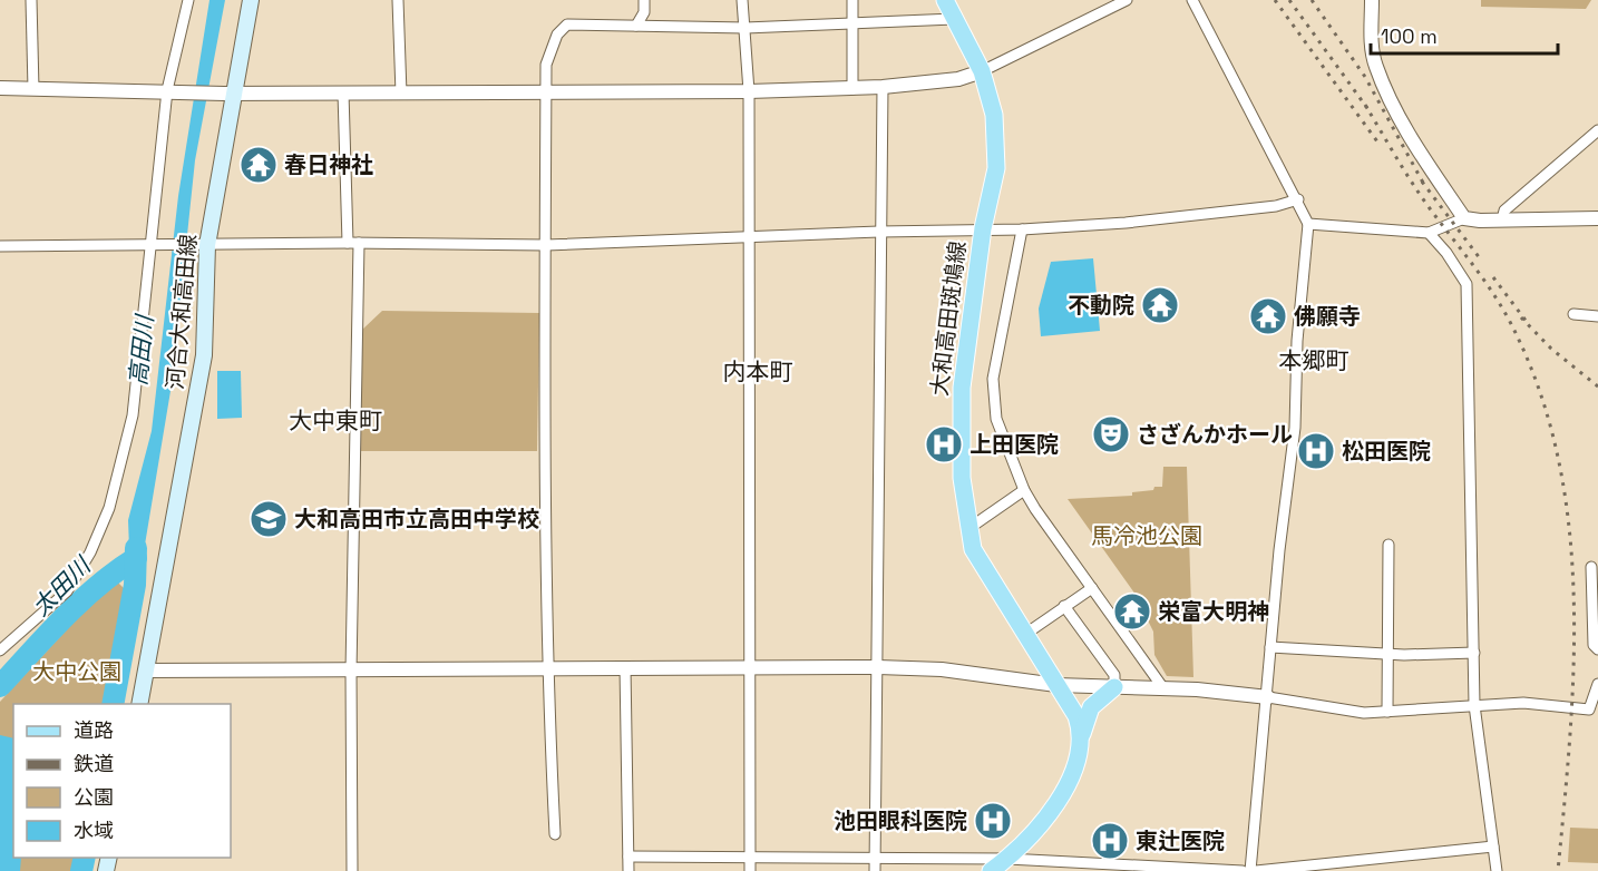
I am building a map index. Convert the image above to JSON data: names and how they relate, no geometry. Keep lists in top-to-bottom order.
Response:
{
  "streets": {
    "main road": ["河合大和高田線", "大和高田斑鳩線"]
  },
  "districts": ["本郷町", "内本町", "大中東町"],
  "water": ["高田川", "太田川"],
  "parks": ["馬冷池公園", "大中公園"],
  "places": {
    "temple": [
      "春日神社",
      "不動院",
      "佛願寺",
      "栄富大明神"
    ],
    "theatre": ["さざんかホール"],
    "hospital": [
      "上田医院",
      "松田医院",
      "池田眼科医院",
      "東辻医院"
    ],
    "school or university": ["大和高田市立高田中学校"]
  },
  "legend": [
    "道路",
    "鉄道",
    "公園",
    "水域"
  ],
  "scale_bar": "100 m"
}
